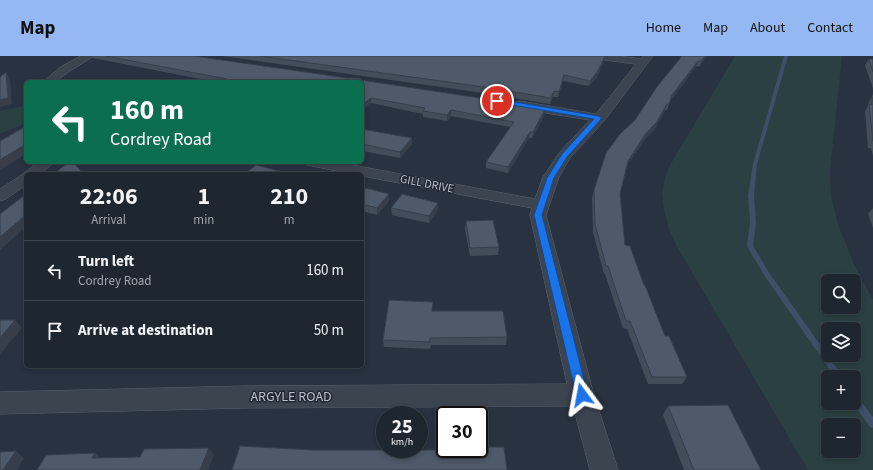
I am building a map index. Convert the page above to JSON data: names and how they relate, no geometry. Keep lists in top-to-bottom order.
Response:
{
  "streets": {
    "street": ["GILL DRIVE", "ARGYLE ROAD"]
  },
  "page": {
    "header": "Map",
    "nav": [
      "Home",
      "Map",
      "About",
      "Contact"
    ],
    "turn": ["160 m", "Cordrey Road"],
    "eta": [
      "22:06",
      "Arrival",
      "1",
      "min",
      "210",
      "m"
    ],
    "list": [
      {
        "name": "Turn left",
        "note": "Cordrey Road",
        "value": "160 m"
      },
      {
        "name": "Arrive at destination",
        "value": "50 m"
      }
    ],
    "map_buttons": ["+", "−"],
    "speed": "25 km/h",
    "limit": "30"
  }
}
